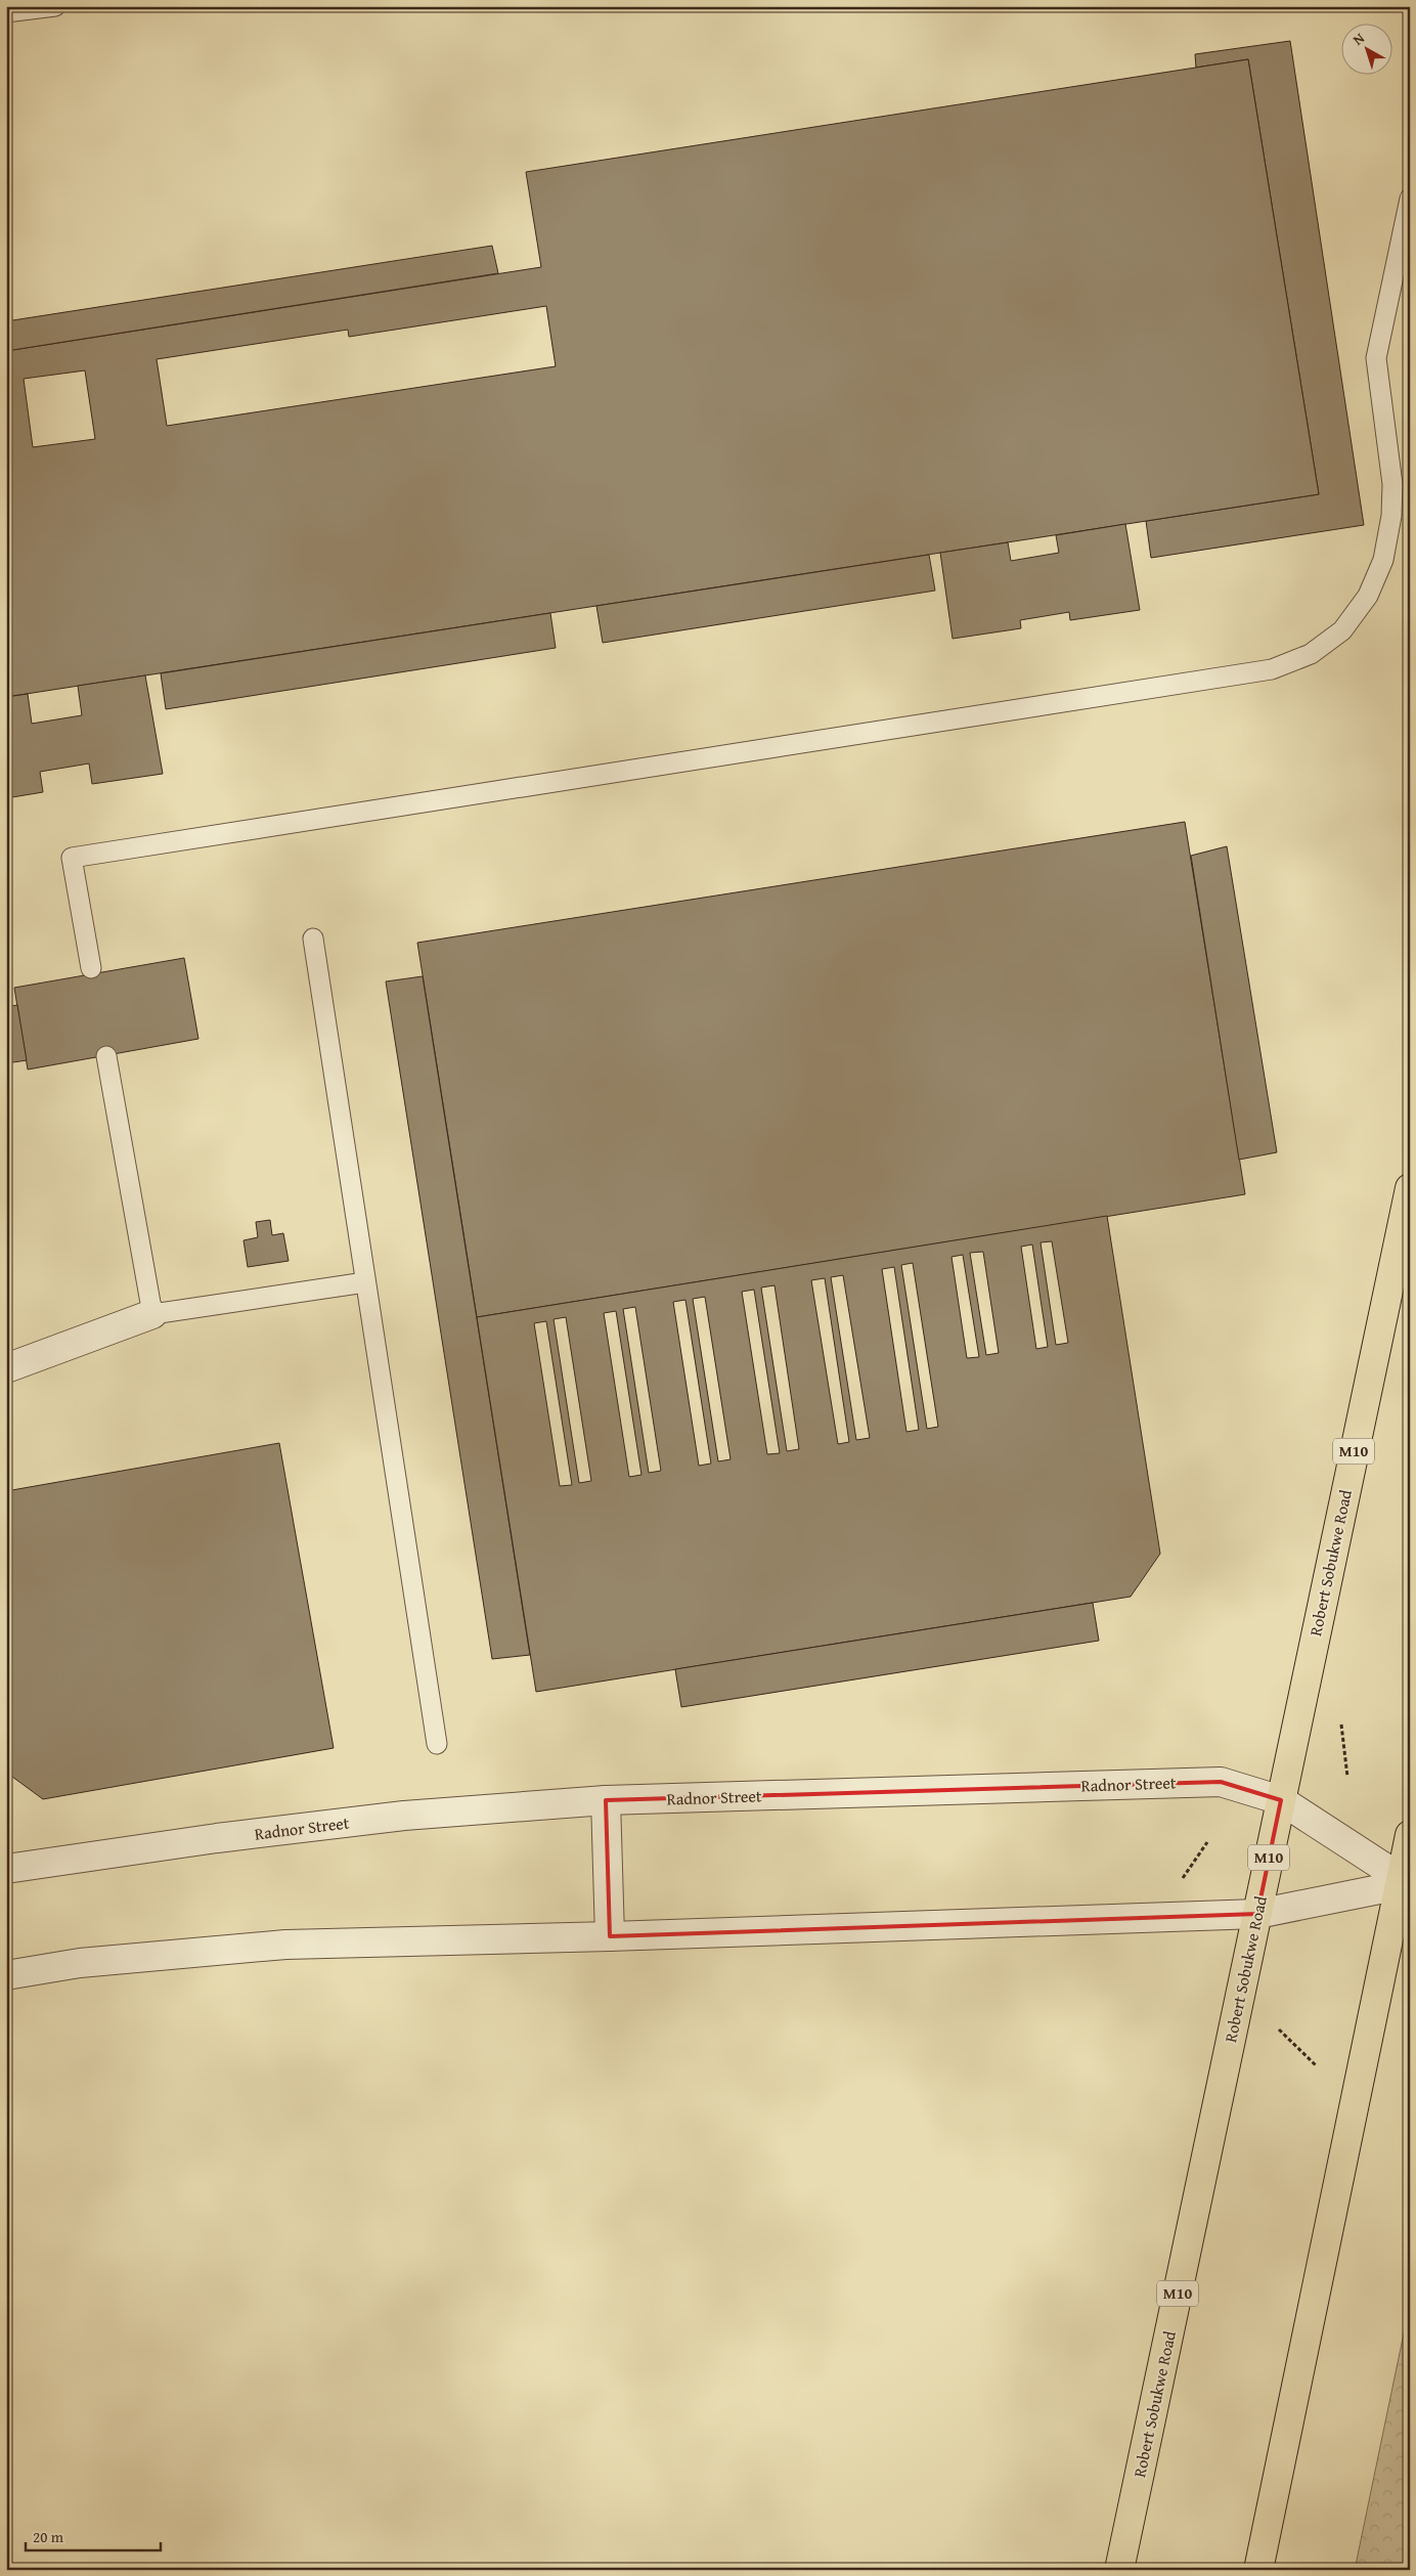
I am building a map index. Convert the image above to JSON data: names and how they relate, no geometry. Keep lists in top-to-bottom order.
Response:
{
  "streets": {
    "main road": ["M10", "Robert Sobukwe Road"],
    "street": ["Radnor Street"]
  },
  "crossings": [
    ["Robert Sobukwe Road", "Radnor Street"]
  ],
  "scale_bar": "20 m",
  "north": "top left"
}
